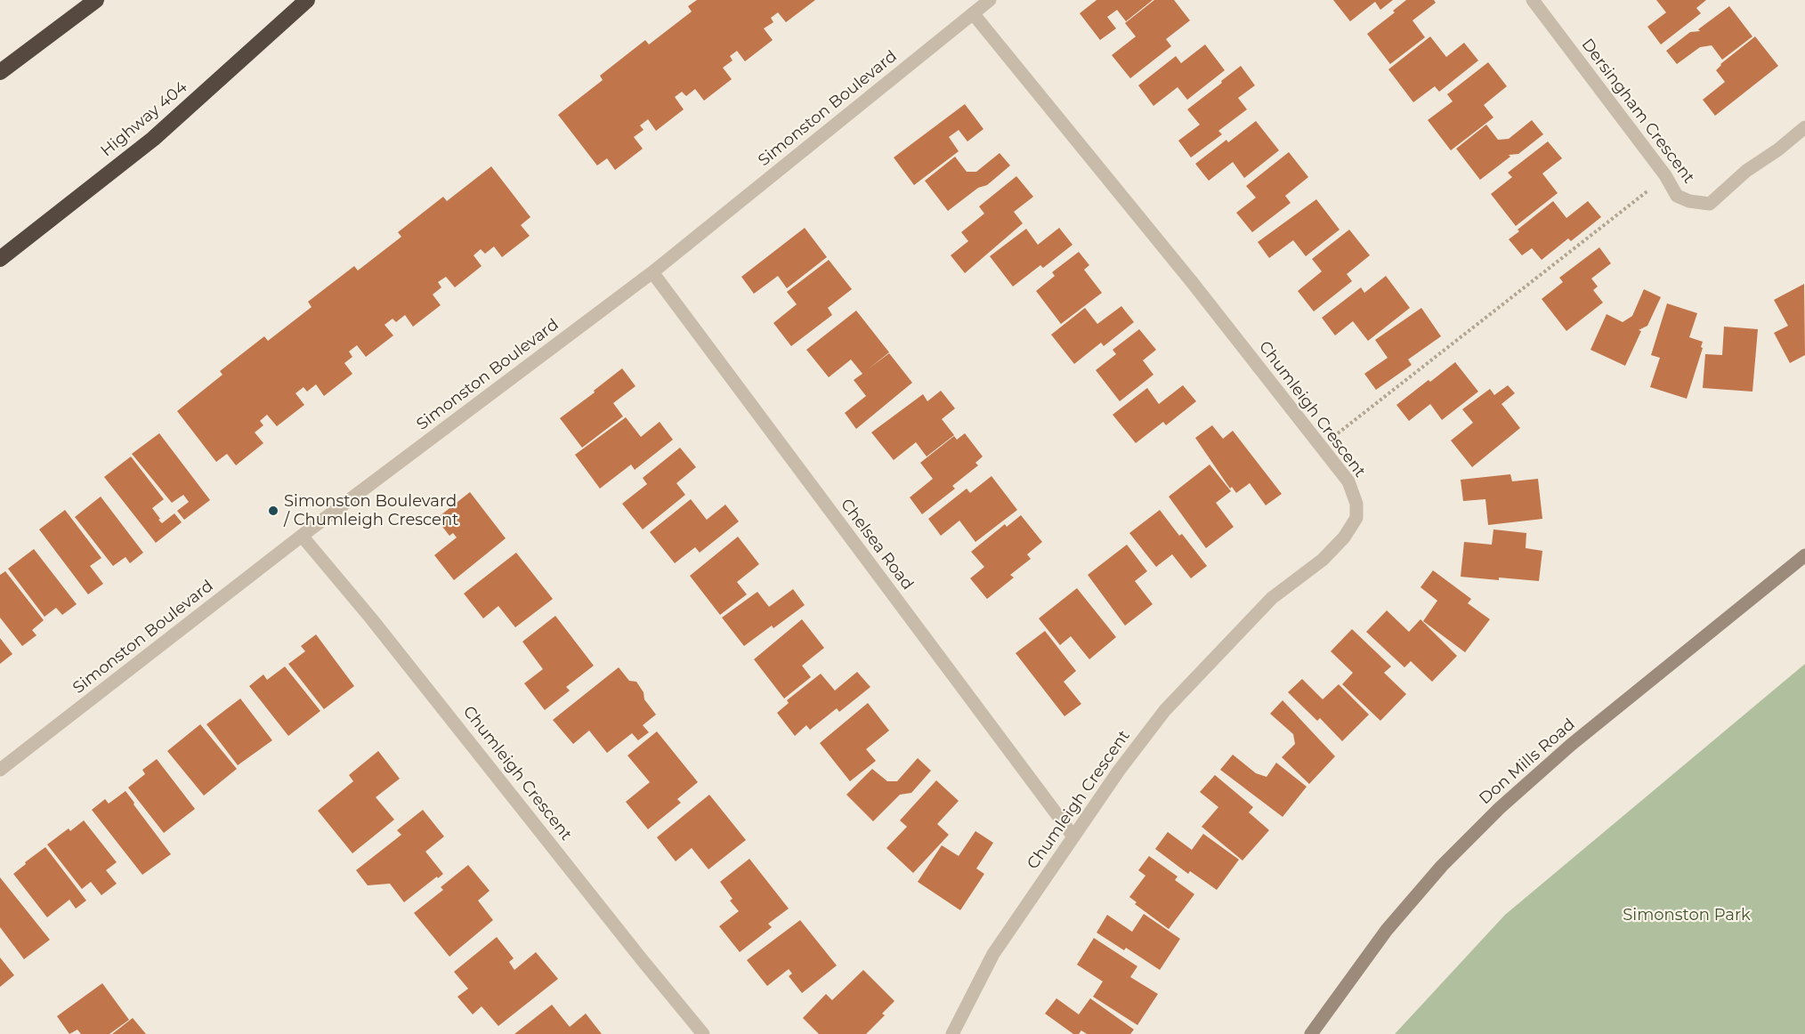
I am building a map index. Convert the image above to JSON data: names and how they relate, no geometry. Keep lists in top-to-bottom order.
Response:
{
  "streets": {
    "highway": ["Highway 404"],
    "main road": ["Don Mills Road"],
    "street": [
      "Simonston Boulevard",
      "Dersingham Crescent",
      "Chumleigh Crescent",
      "Chelsea Road"
    ]
  },
  "crossings": [
    ["Simonston Boulevard", "Chumleigh Crescent"],
    ["Simonston Boulevard", "Chelsea Road"],
    ["Chumleigh Crescent", "Chelsea Road"]
  ],
  "parks": ["Simonston Park"],
  "places": ["Simonston Boulevard / Chumleigh Crescent"]
}
